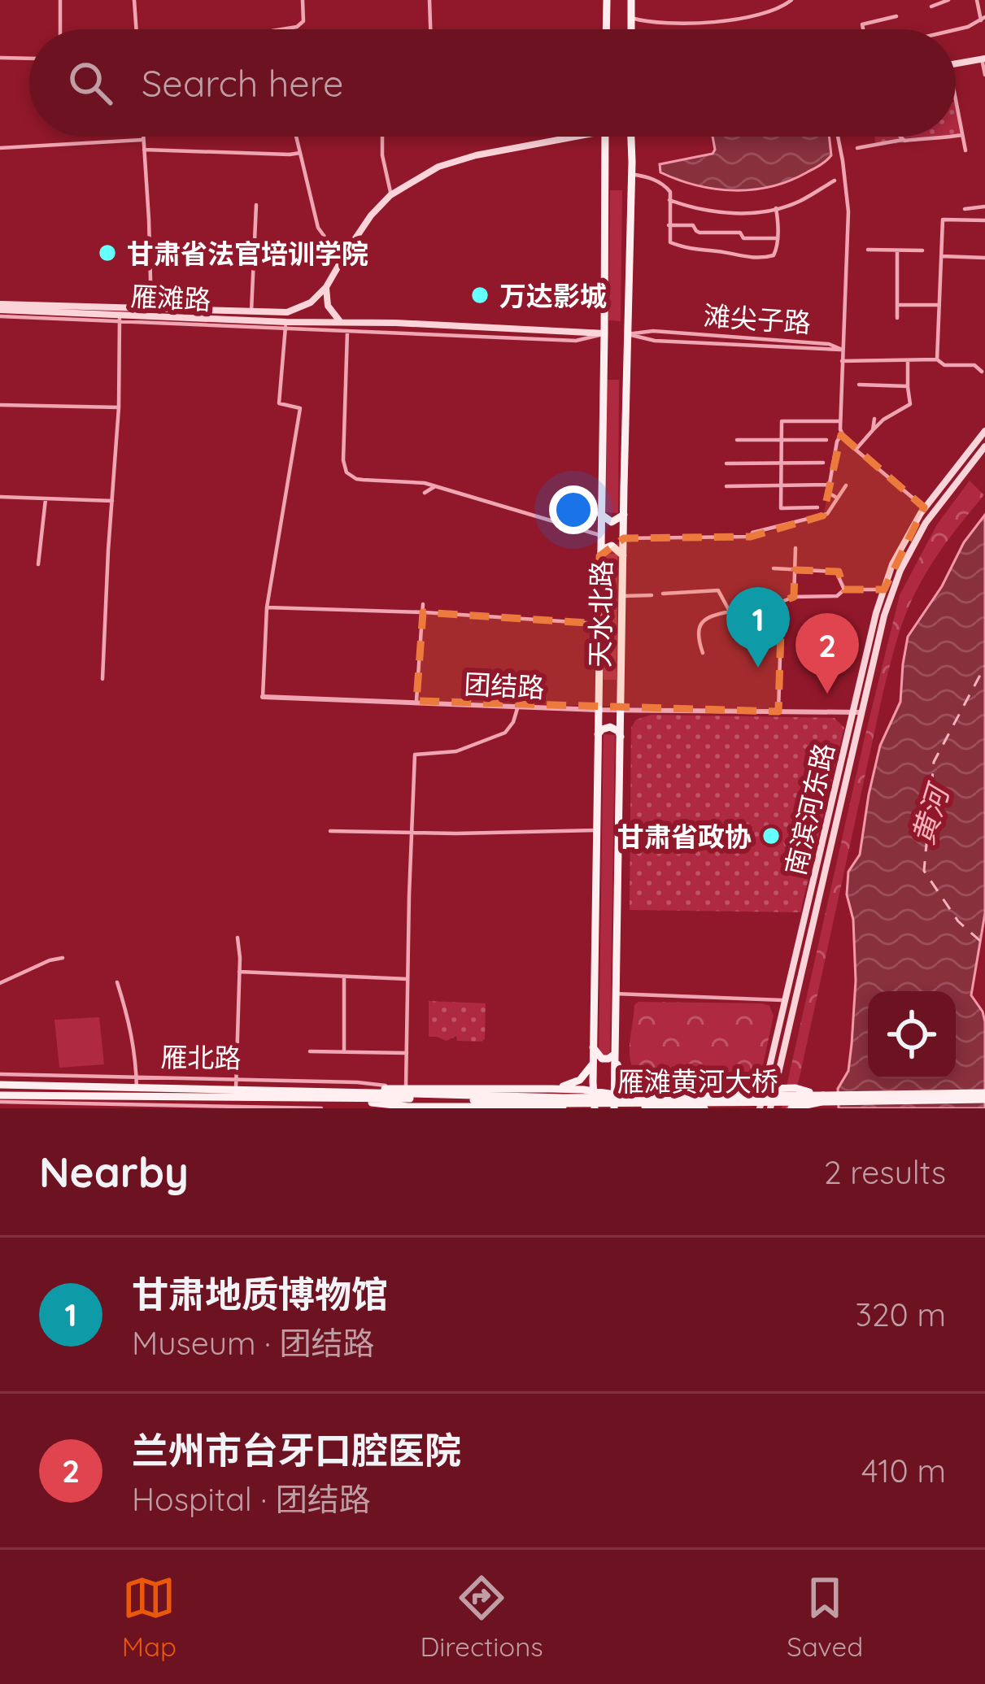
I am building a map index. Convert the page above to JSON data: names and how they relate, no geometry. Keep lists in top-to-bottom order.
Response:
{
  "streets": {
    "main road": [
      "雁滩路",
      "天水北路",
      "南滨河东路",
      "雁北路",
      "雁滩黄河大桥"
    ],
    "street": ["滩尖子路", "团结路"]
  },
  "crossings": [
    ["雁滩路", "天水北路"],
    ["滩尖子路", "天水北路"],
    ["天水北路", "团结路"],
    ["团结路", "南滨河东路"],
    ["雁北路", "雁滩黄河大桥"]
  ],
  "water": ["黄河"],
  "places": ["甘肃省法官培训学院", "万达影城", "甘肃省政协"],
  "page": {
    "search": "Search here",
    "pins": ["1", "2"],
    "heading": ["Nearby", "2 results"],
    "list": [
      {
        "mark": "1",
        "name": "甘肃地质博物馆",
        "note": "Museum · 团结路",
        "value": "320 m"
      },
      {
        "mark": "2",
        "name": "兰州市台牙口腔医院",
        "note": "Hospital · 团结路",
        "value": "410 m"
      }
    ],
    "nav": ["Map", "Directions", "Saved"]
  }
}
